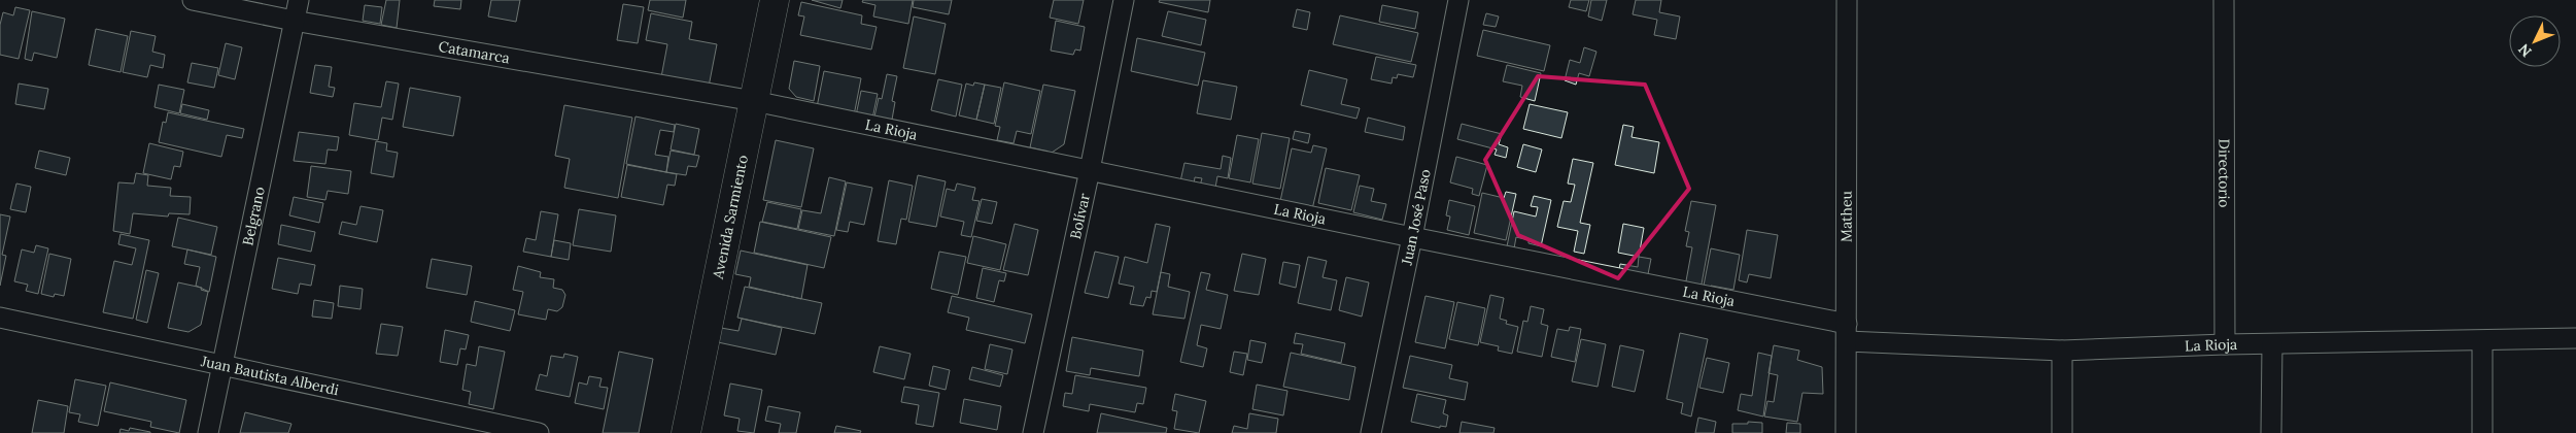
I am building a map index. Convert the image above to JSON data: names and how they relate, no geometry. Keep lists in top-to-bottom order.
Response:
{
  "streets": {
    "main road": ["Avenida Sarmiento"],
    "street": [
      "Catamarca",
      "La Rioja",
      "Directorio",
      "Belgrano",
      "Bolívar",
      "Juan José Paso",
      "Matheu",
      "Juan Bautista Alberdi"
    ]
  },
  "crossings": [
    ["Catamarca", "La Rioja"],
    ["Catamarca", "Belgrano"],
    ["Catamarca", "Avenida Sarmiento"],
    ["La Rioja", "Directorio"],
    ["La Rioja", "Avenida Sarmiento"],
    ["La Rioja", "Bolívar"],
    ["La Rioja", "Juan José Paso"],
    ["La Rioja", "Matheu"],
    ["Belgrano", "Juan Bautista Alberdi"]
  ],
  "north": "bottom left"
}
